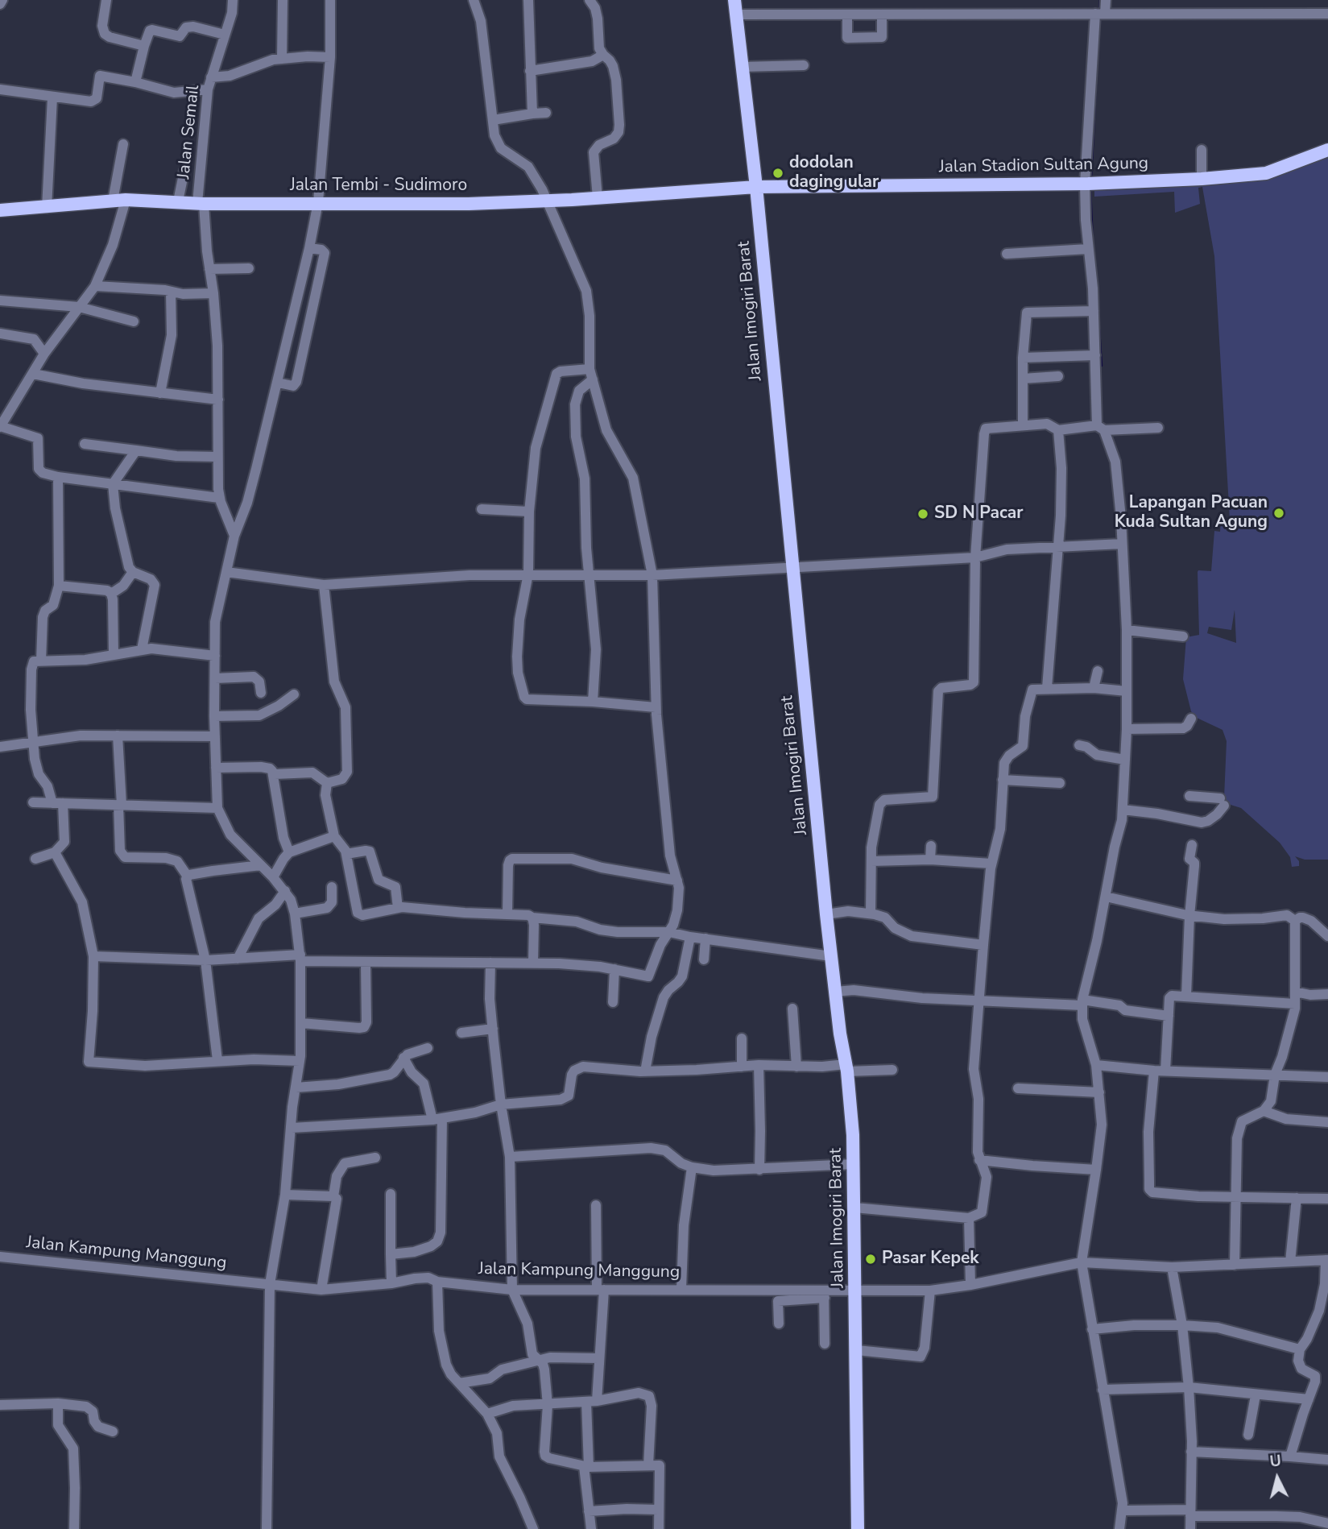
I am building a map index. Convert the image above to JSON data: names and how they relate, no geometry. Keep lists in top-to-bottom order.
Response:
{
  "streets": {
    "main road": ["Jalan Stadion Sultan Agung", "Jalan Tembi - Sudimoro", "Jalan Imogiri Barat"],
    "street": ["Jalan Semail", "Jalan Kampung Manggung"]
  },
  "crossings": [
    ["Jalan Semail", "Jalan Tembi - Sudimoro"],
    ["Jalan Stadion Sultan Agung", "Jalan Tembi - Sudimoro"],
    ["Jalan Stadion Sultan Agung", "Jalan Imogiri Barat"],
    ["Jalan Tembi - Sudimoro", "Jalan Imogiri Barat"],
    ["Jalan Imogiri Barat", "Jalan Kampung Manggung"]
  ],
  "places": [
    "dodolan daging ular",
    "Lapangan Pacuan Kuda Sultan Agung",
    "SD N Pacar",
    "Pasar Kepek"
  ],
  "north": "top"
}
